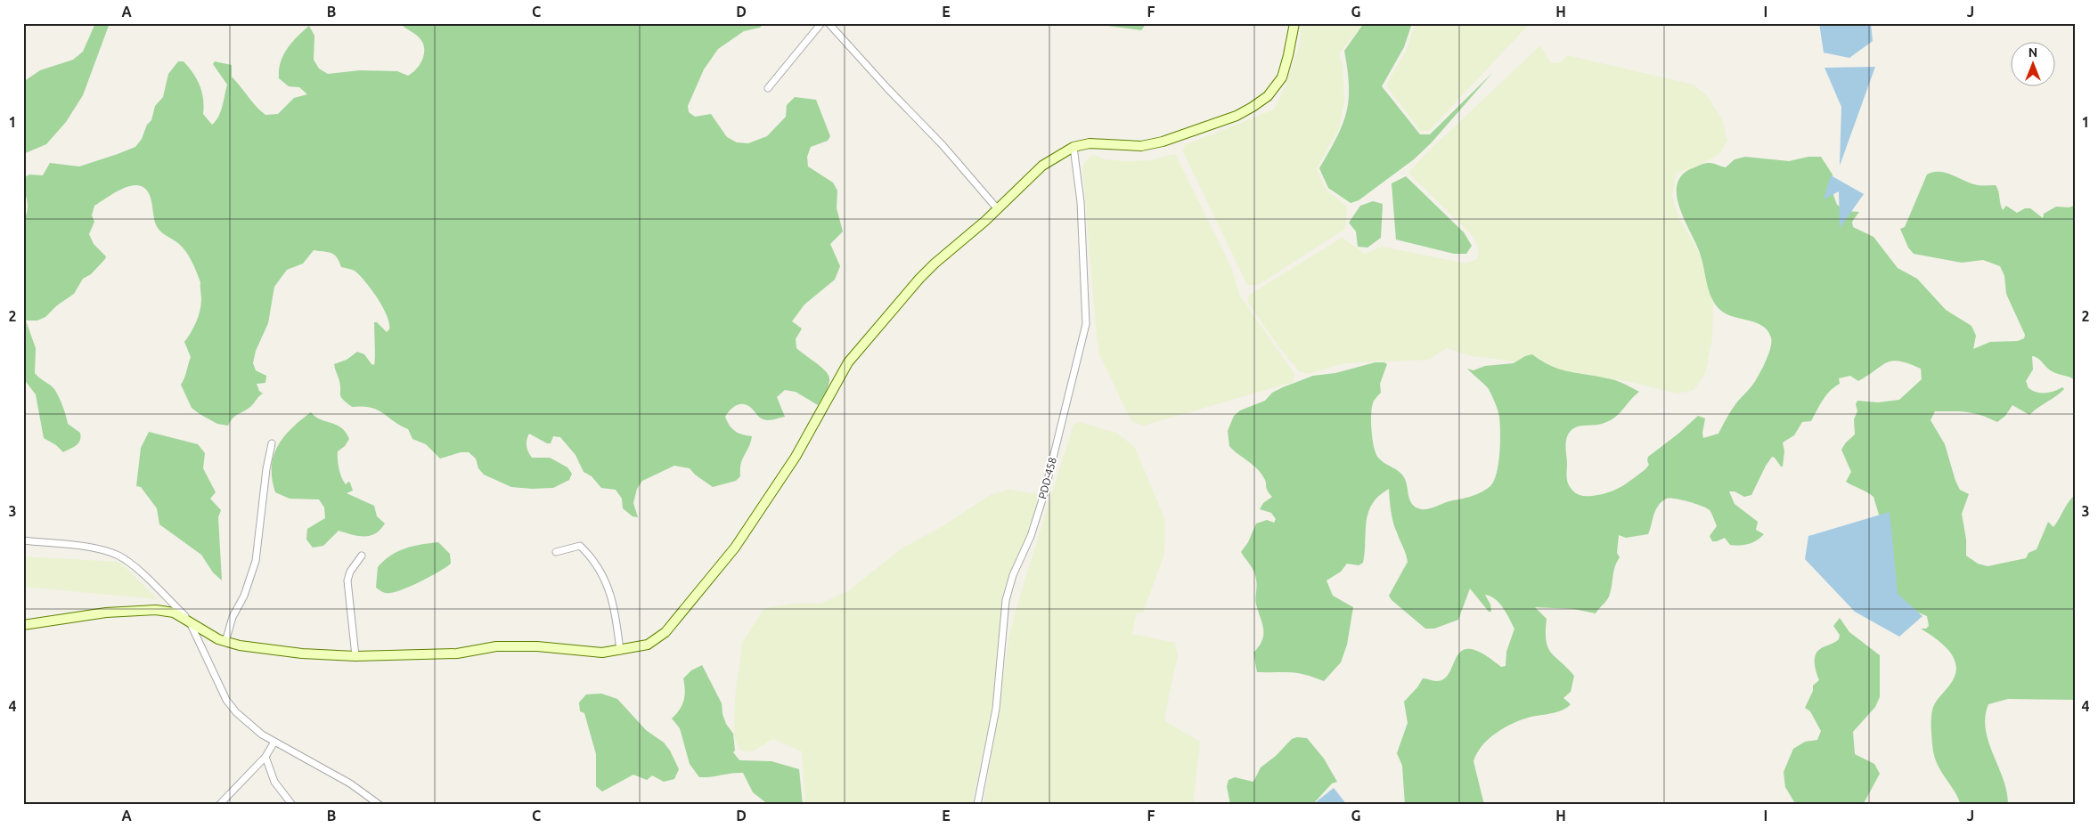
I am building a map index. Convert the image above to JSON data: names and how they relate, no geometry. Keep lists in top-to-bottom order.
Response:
{
  "streets": {
    "street": ["PDD-458"]
  },
  "north": "top",
  "grid": {
    "columns": [
      "A",
      "B",
      "C",
      "D",
      "E",
      "F",
      "G",
      "H",
      "I",
      "J"
    ],
    "rows": [
      "1",
      "2",
      "3",
      "4"
    ]
  }
}
